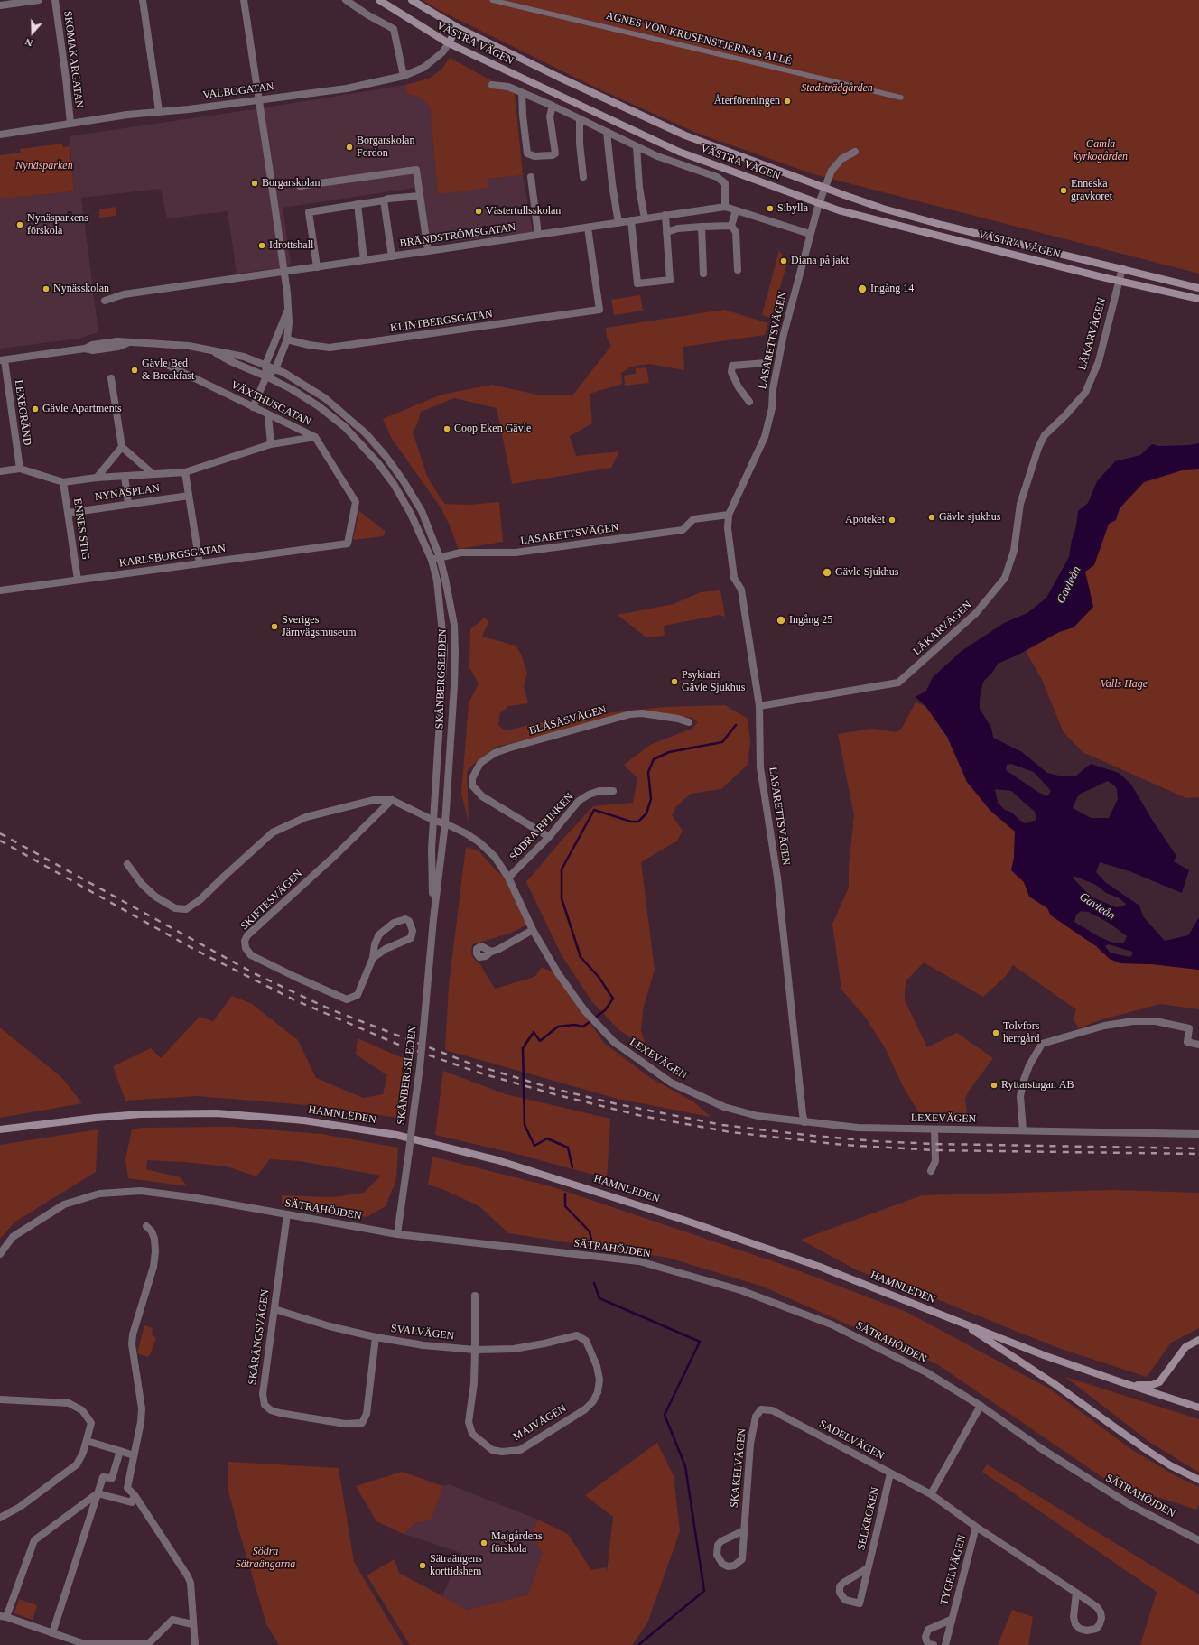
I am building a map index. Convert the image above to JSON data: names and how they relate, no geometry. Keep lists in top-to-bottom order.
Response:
{
  "streets": {
    "main road": ["VÄSTRA VÄGEN", "VALBOGATAN", "HAMNLEDEN"],
    "street": [
      "AGNES VON KRUSENSTJERNAS ALLÉ",
      "SKOMAKARGATAN",
      "BRÄNDSTRÖMSGATAN",
      "KLINTBERGSGATAN",
      "LÄKARVÄGEN",
      "LASARETTSVÄGEN",
      "VÄXTHUSGATAN",
      "LEXEGRÄND",
      "NYNÄSPLAN",
      "ENNES STIG",
      "KARLSBORGSGATAN",
      "SKÅNBERGSLEDEN",
      "BLÅSÅSVÄGEN",
      "SÖDRA BRINKEN",
      "SKIFTESVÄGEN",
      "LEXEVÄGEN",
      "SÄTRAHÖJDEN",
      "SVALVÄGEN",
      "SKÅRÄNGSVÄGEN",
      "MAJVÄGEN",
      "SADELVÄGEN",
      "SKAKELVÄGEN",
      "SELKROKEN",
      "TYGELVÄGEN"
    ]
  },
  "crossings": [
    ["VÄSTRA VÄGEN", "VALBOGATAN"],
    ["VÄSTRA VÄGEN", "BRÄNDSTRÖMSGATAN"],
    ["VÄSTRA VÄGEN", "LÄKARVÄGEN"],
    ["VÄSTRA VÄGEN", "LASARETTSVÄGEN"],
    ["SKOMAKARGATAN", "VALBOGATAN"],
    ["BRÄNDSTRÖMSGATAN", "KLINTBERGSGATAN"],
    ["BRÄNDSTRÖMSGATAN", "LASARETTSVÄGEN"],
    ["LÄKARVÄGEN", "LASARETTSVÄGEN"],
    ["LASARETTSVÄGEN", "SKÅNBERGSLEDEN"],
    ["LASARETTSVÄGEN", "LEXEVÄGEN"],
    ["VÄXTHUSGATAN", "NYNÄSPLAN"],
    ["VÄXTHUSGATAN", "KARLSBORGSGATAN"],
    ["LEXEGRÄND", "SKÅNBERGSLEDEN"],
    ["NYNÄSPLAN", "ENNES STIG"],
    ["ENNES STIG", "KARLSBORGSGATAN"],
    ["SKÅNBERGSLEDEN", "LEXEVÄGEN"],
    ["SKÅNBERGSLEDEN", "SÄTRAHÖJDEN"],
    ["BLÅSÅSVÄGEN", "SÖDRA BRINKEN"],
    ["SÖDRA BRINKEN", "LEXEVÄGEN"],
    ["SÄTRAHÖJDEN", "SKÅRÄNGSVÄGEN"],
    ["SVALVÄGEN", "SKÅRÄNGSVÄGEN"],
    ["SVALVÄGEN", "MAJVÄGEN"],
    ["SADELVÄGEN", "SKAKELVÄGEN"],
    ["SADELVÄGEN", "SELKROKEN"],
    ["SADELVÄGEN", "TYGELVÄGEN"]
  ],
  "water": ["Gavleån"],
  "parks": [
    "Stadsträdgården",
    "Gamla kyrkogården",
    "Nynäsparken",
    "Valls Hage",
    "Södra Sätraängarna"
  ],
  "places": [
    "Återföreningen",
    "Borgarskolan Fordon",
    "Borgarskolan",
    "Enneska gravkoret",
    "Sibylla",
    "Västertullsskolan",
    "Nynäsparkens förskola",
    "Idrottshall",
    "Diana på jakt",
    "Nynässkolan",
    "Ingång 14",
    "Gävle Bed & Breakfast",
    "Gävle Apartments",
    "Coop Eken Gävle",
    "Gävle sjukhus",
    "Apoteket",
    "Gävle Sjukhus",
    "Ingång 25",
    "Sveriges Järnvägsmuseum",
    "Psykiatri Gävle Sjukhus",
    "Tolvfors herrgård",
    "Ryttarstugan AB",
    "Majgårdens förskola",
    "Sätraängens korttidshem"
  ],
  "north": "bottom"
}
